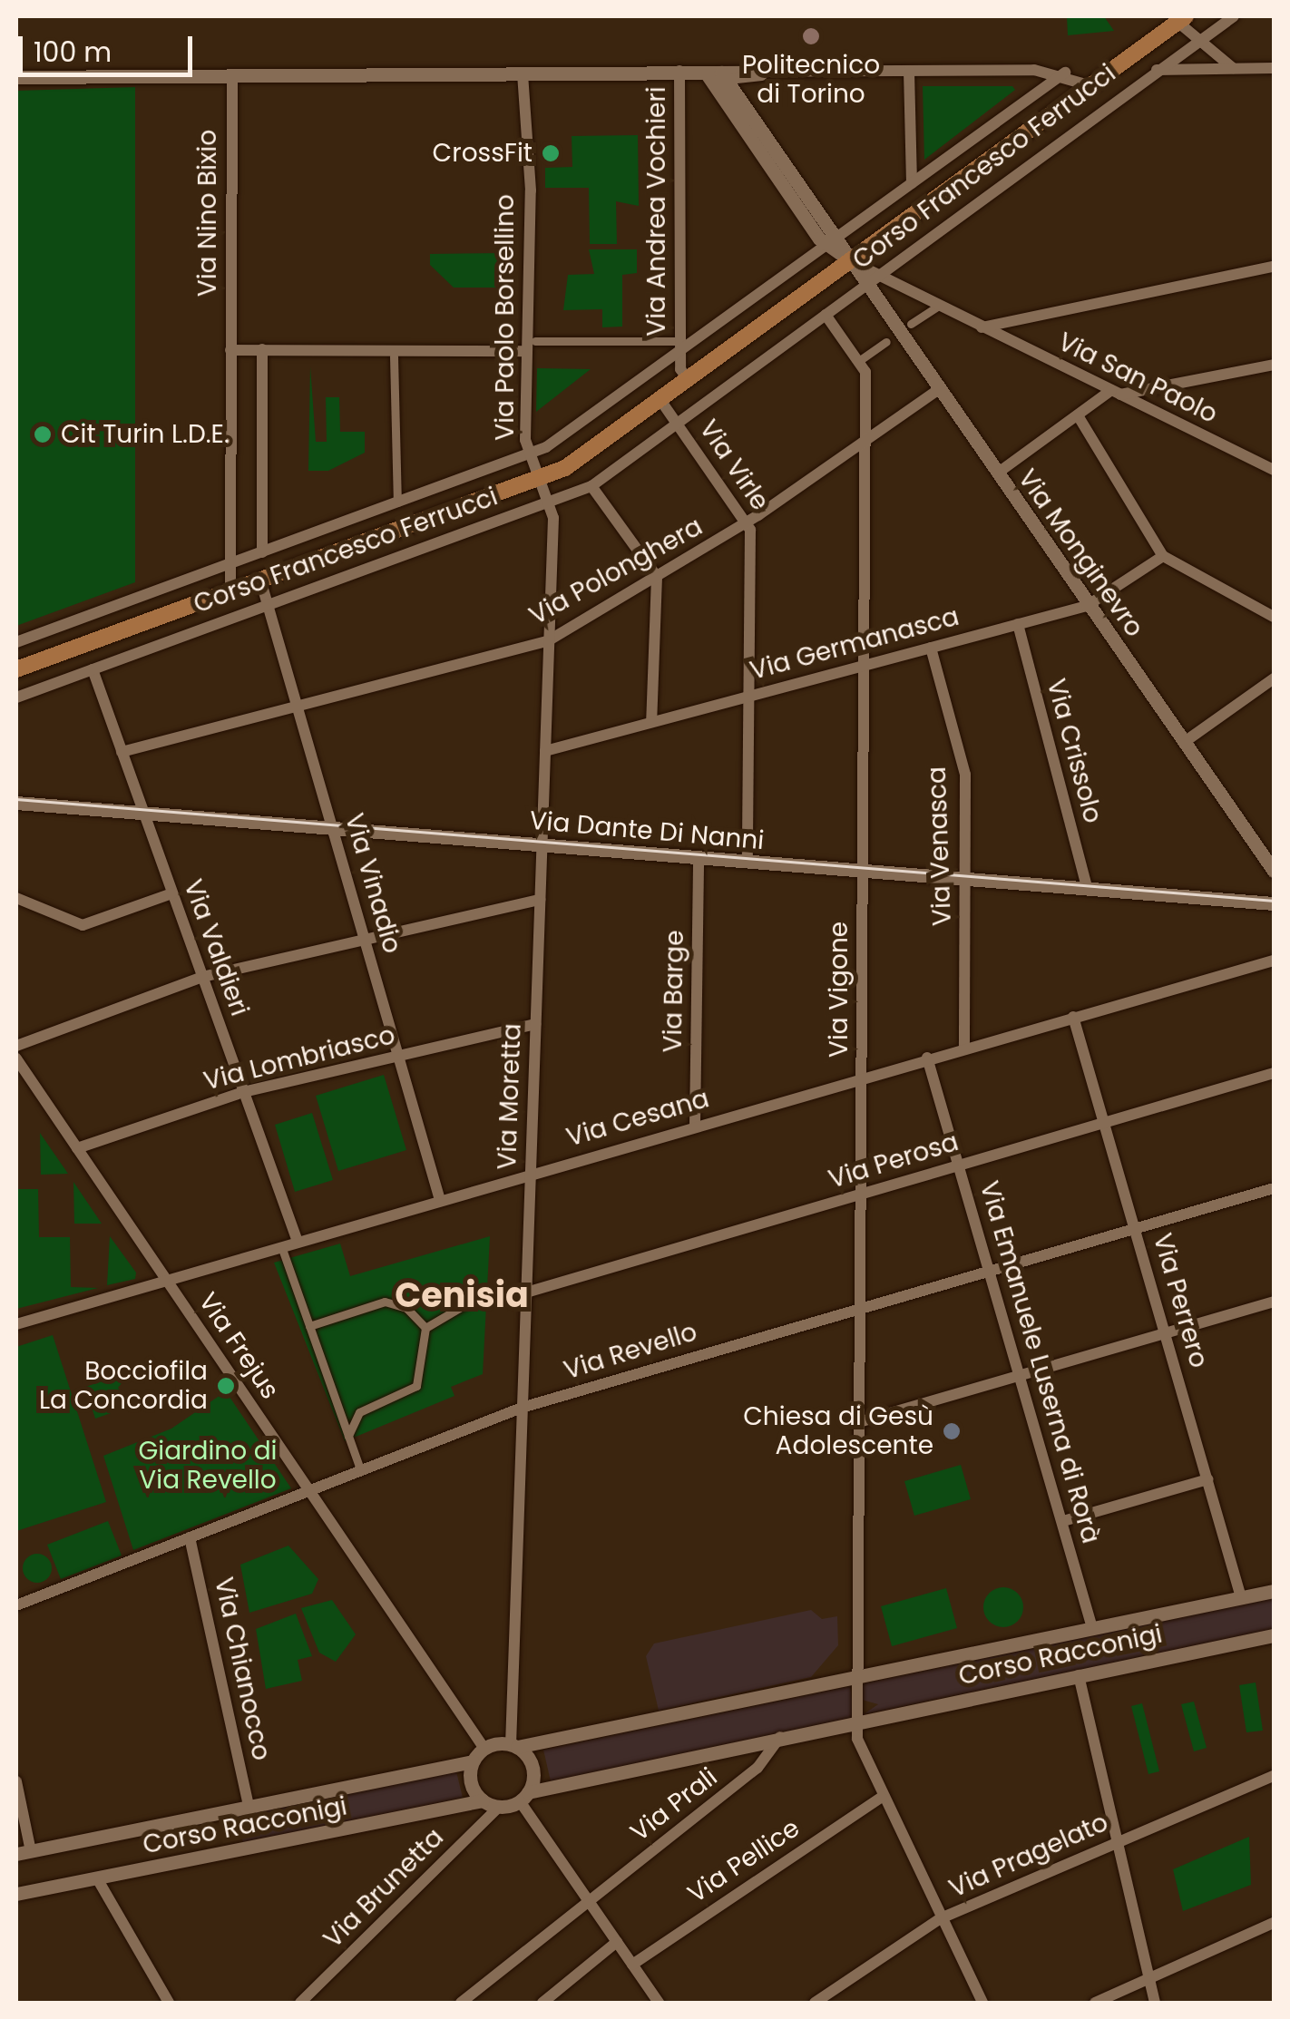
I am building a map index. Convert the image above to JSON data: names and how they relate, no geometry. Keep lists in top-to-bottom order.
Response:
{
  "streets": {
    "main road": ["Corso Francesco Ferrucci"],
    "street": [
      "Via Andrea Vochieri",
      "Via Nino Bixio",
      "Via Paolo Borsellino",
      "Via San Paolo",
      "Via Virle",
      "Via Monginevro",
      "Via Polonghera",
      "Via Germanasca",
      "Via Crissolo",
      "Via Dante Di Nanni",
      "Via Venasca",
      "Via Vinadio",
      "Via Valdieri",
      "Via Vigone",
      "Via Barge",
      "Via Lombriasco",
      "Via Moretta",
      "Via Cesana",
      "Via Perosa",
      "Via Perrero",
      "Via Frejus",
      "Via Revello",
      "Via Emanuele Luserna di Rorà",
      "Corso Racconigi",
      "Via Chianocco",
      "Via Prali",
      "Via Pragelato",
      "Via Pellice",
      "Via Brunetta"
    ]
  },
  "crossings": [
    ["Corso Francesco Ferrucci", "Via Andrea Vochieri"],
    ["Corso Francesco Ferrucci", "Via Nino Bixio"],
    ["Corso Francesco Ferrucci", "Via Paolo Borsellino"],
    ["Corso Francesco Ferrucci", "Via San Paolo"],
    ["Corso Francesco Ferrucci", "Via Virle"],
    ["Corso Francesco Ferrucci", "Via Monginevro"],
    ["Corso Francesco Ferrucci", "Via Vinadio"],
    ["Corso Francesco Ferrucci", "Via Valdieri"],
    ["Corso Francesco Ferrucci", "Via Moretta"],
    ["Via Paolo Borsellino", "Via Moretta"],
    ["Via San Paolo", "Via Monginevro"],
    ["Via Virle", "Via Polonghera"],
    ["Via Virle", "Via Germanasca"],
    ["Via Virle", "Via Dante Di Nanni"],
    ["Via Monginevro", "Via Polonghera"],
    ["Via Monginevro", "Via Germanasca"],
    ["Via Polonghera", "Via Vinadio"],
    ["Via Polonghera", "Via Valdieri"],
    ["Via Polonghera", "Via Vigone"],
    ["Via Polonghera", "Via Moretta"],
    ["Via Germanasca", "Via Crissolo"],
    ["Via Germanasca", "Via Venasca"],
    ["Via Germanasca", "Via Vigone"],
    ["Via Germanasca", "Via Moretta"],
    ["Via Crissolo", "Via Dante Di Nanni"],
    ["Via Dante Di Nanni", "Via Venasca"],
    ["Via Dante Di Nanni", "Via Vinadio"],
    ["Via Dante Di Nanni", "Via Valdieri"],
    ["Via Dante Di Nanni", "Via Vigone"],
    ["Via Dante Di Nanni", "Via Barge"],
    ["Via Dante Di Nanni", "Via Moretta"],
    ["Via Venasca", "Via Cesana"],
    ["Via Vinadio", "Via Lombriasco"],
    ["Via Vinadio", "Via Cesana"],
    ["Via Valdieri", "Via Lombriasco"],
    ["Via Valdieri", "Via Cesana"],
    ["Via Vigone", "Via Cesana"],
    ["Via Vigone", "Via Perosa"],
    ["Via Vigone", "Via Revello"],
    ["Via Vigone", "Corso Racconigi"],
    ["Via Barge", "Via Cesana"],
    ["Via Lombriasco", "Via Moretta"],
    ["Via Lombriasco", "Via Frejus"],
    ["Via Moretta", "Via Cesana"],
    ["Via Moretta", "Via Perosa"],
    ["Via Moretta", "Via Frejus"],
    ["Via Moretta", "Via Revello"],
    ["Via Moretta", "Corso Racconigi"],
    ["Via Moretta", "Via Brunetta"],
    ["Via Cesana", "Via Perrero"],
    ["Via Cesana", "Via Frejus"],
    ["Via Cesana", "Via Emanuele Luserna di Rorà"],
    ["Via Perosa", "Via Perrero"],
    ["Via Perosa", "Via Emanuele Luserna di Rorà"],
    ["Via Perrero", "Via Revello"],
    ["Via Perrero", "Corso Racconigi"],
    ["Via Frejus", "Via Revello"],
    ["Via Frejus", "Corso Racconigi"],
    ["Via Frejus", "Via Brunetta"],
    ["Via Revello", "Via Emanuele Luserna di Rorà"],
    ["Via Revello", "Via Chianocco"],
    ["Via Emanuele Luserna di Rorà", "Corso Racconigi"],
    ["Corso Racconigi", "Via Chianocco"],
    ["Corso Racconigi", "Via Prali"],
    ["Corso Racconigi", "Via Brunetta"]
  ],
  "districts": ["Cenisia"],
  "parks": ["Giardino di Via Revello"],
  "places": [
    "Politecnico di Torino",
    "CrossFit",
    "Cit Turin L.D.E.",
    "Bocciofila La Concordia",
    "Chiesa di Gesù Adolescente"
  ],
  "scale_bar": "100 m"
}
